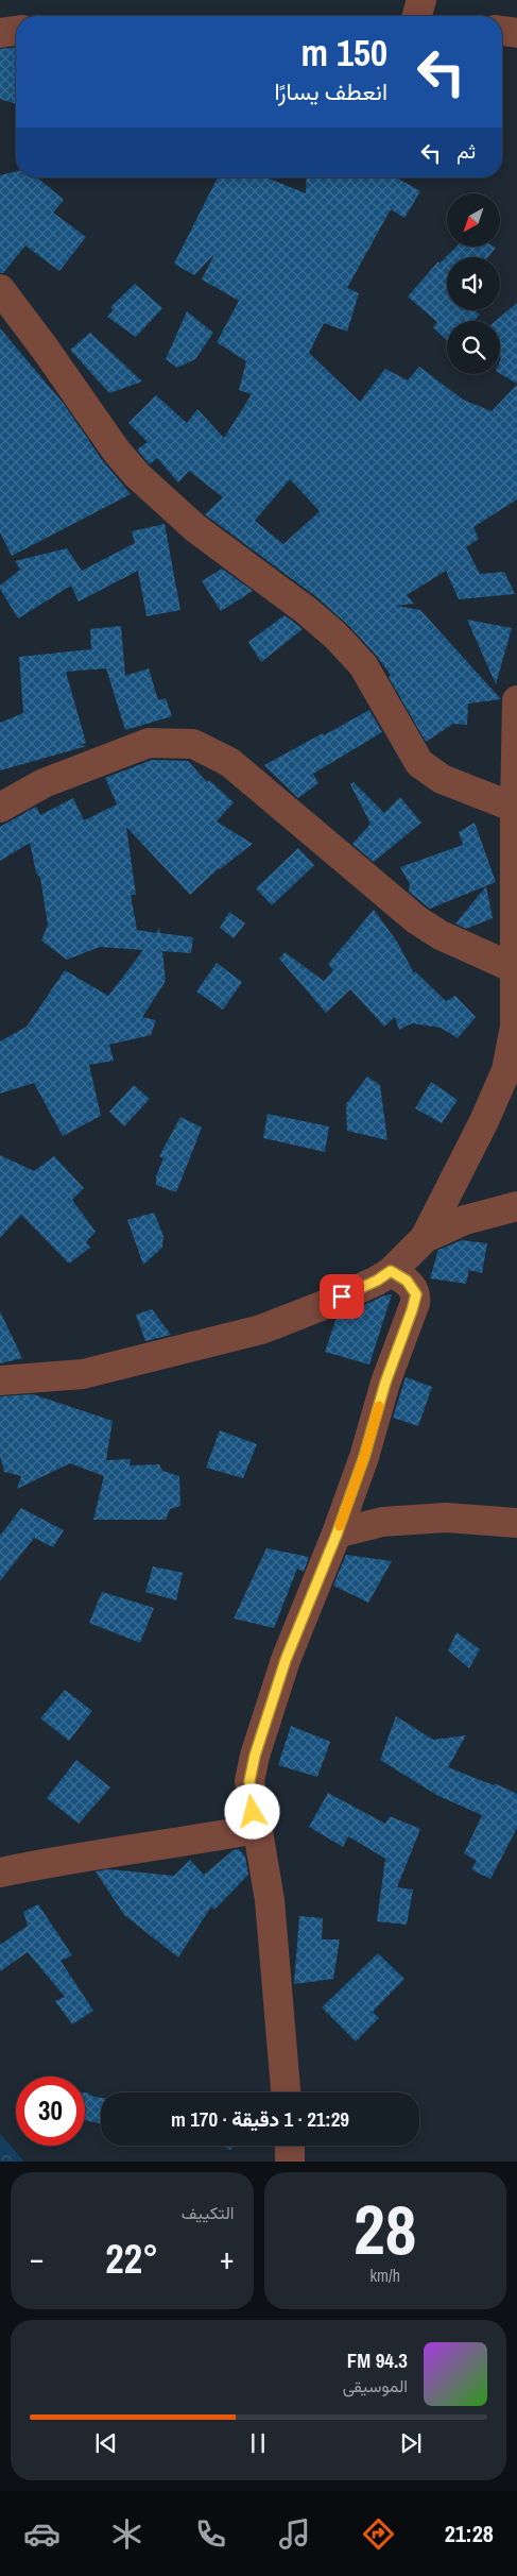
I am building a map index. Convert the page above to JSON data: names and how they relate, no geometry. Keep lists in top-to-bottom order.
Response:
{
  "north": "bottom left",
  "page": {
    "turn": ["150 m", "انعطف يسارًا"],
    "then": "ثم",
    "limit": "30",
    "trip": "21:29 · 1 دقيقة · 170 m",
    "tile": [
      ["28", "km/h"],
      "التكييف"
    ],
    "heat": ["−", "22°", "+"],
    "song": ["94.3 FM", "الموسيقى"],
    "tabs": "21:28"
  }
}
